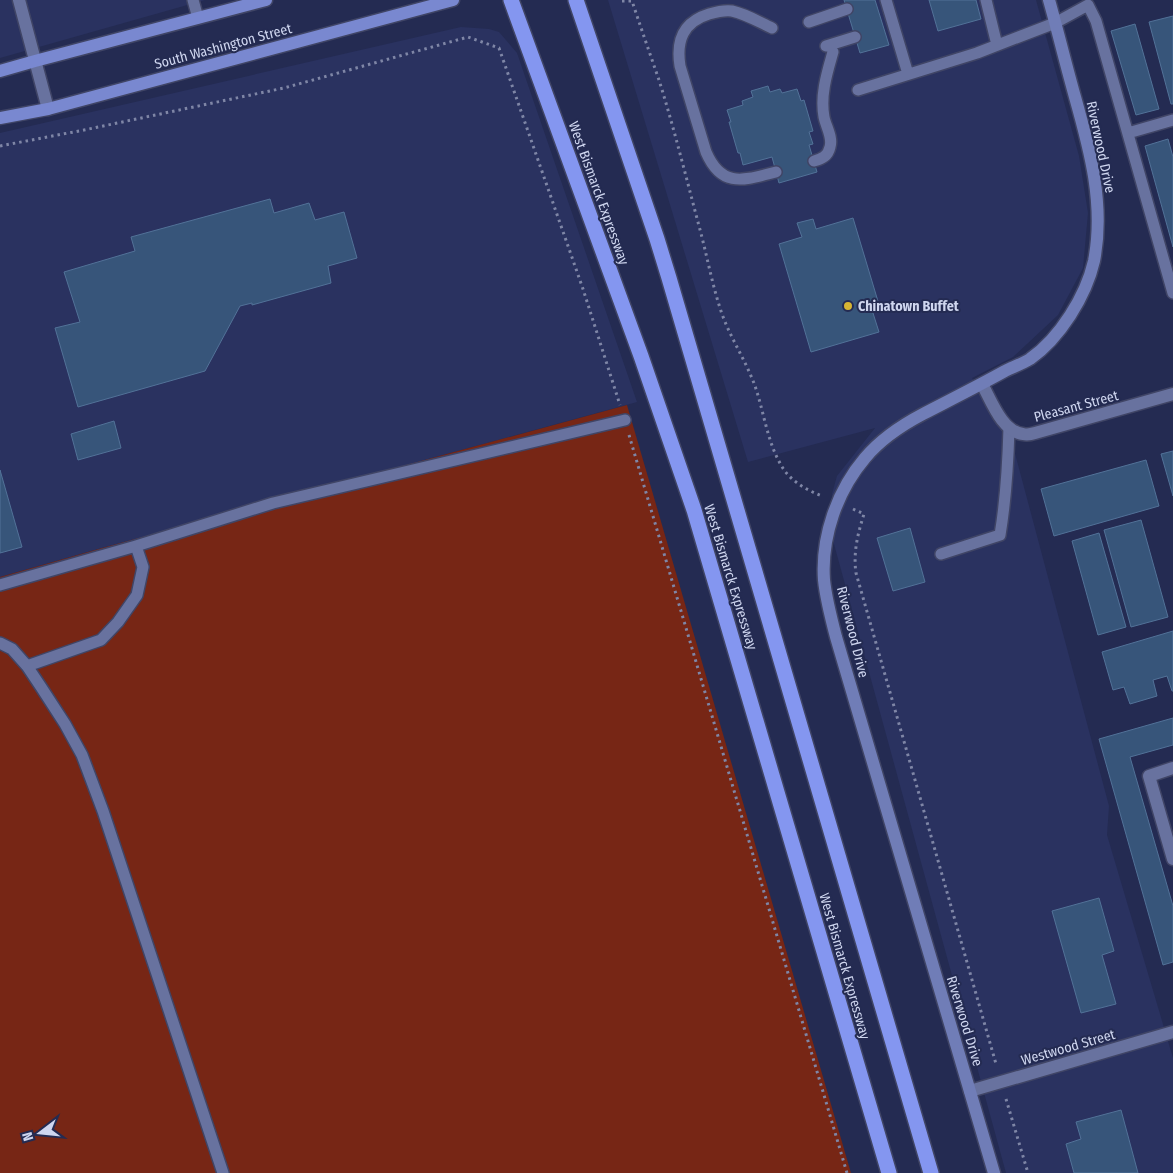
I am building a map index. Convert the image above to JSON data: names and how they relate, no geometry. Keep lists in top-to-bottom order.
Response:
{
  "streets": {
    "highway": ["West Bismarck Expressway"],
    "main road": ["South Washington Street"],
    "street": ["Riverwood Drive", "Pleasant Street", "Westwood Street"]
  },
  "crossings": [
    ["Riverwood Drive", "Westwood Street"]
  ],
  "places": ["Chinatown Buffet"],
  "north": "left"
}
